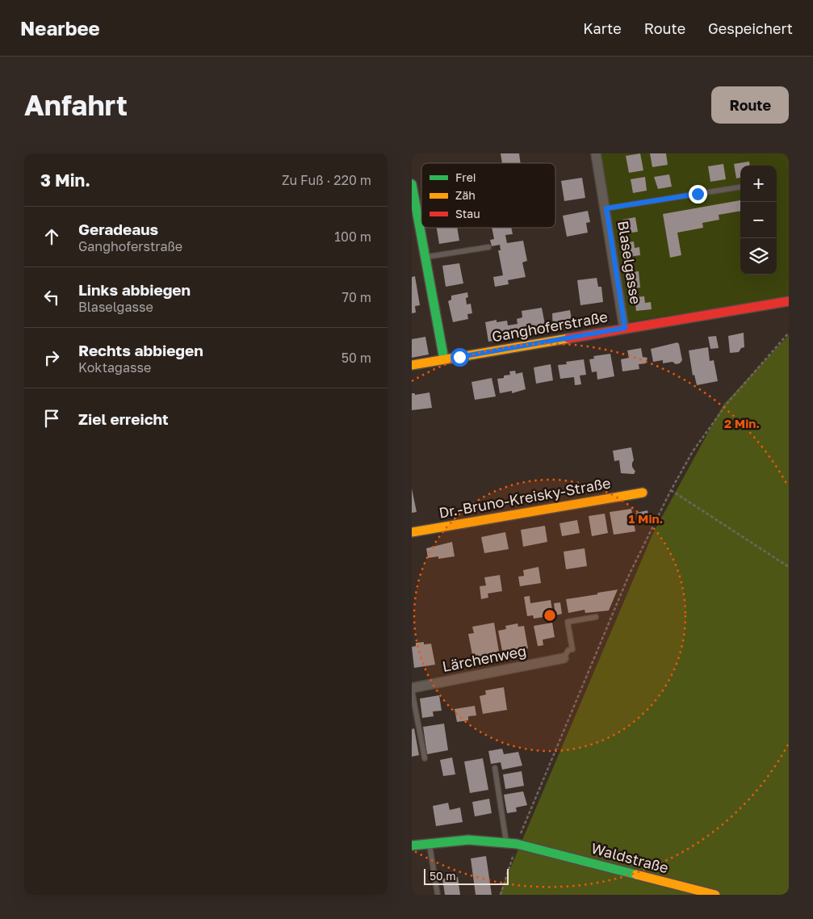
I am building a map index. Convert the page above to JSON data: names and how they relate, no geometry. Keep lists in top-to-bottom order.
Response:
{
  "streets": {
    "street": [
      "Blaselgasse",
      "Ganghoferstraße",
      "Dr.-Bruno-Kreisky-Straße",
      "Lärchenweg",
      "Waldstraße"
    ]
  },
  "crossings": [
    ["Blaselgasse", "Ganghoferstraße"]
  ],
  "legend": ["Frei", "Zäh", "Stau"],
  "scale_bar": "50 m",
  "page": {
    "header": "Nearbee",
    "nav": ["Karte", "Route", "Gespeichert"],
    "buttons": "Route",
    "title": "Anfahrt",
    "heading": ["3 Min.", "Zu Fuß · 220 m"],
    "map_buttons": ["+", "−"],
    "list": [
      ["Geradeaus", "Ganghoferstraße", "100 m"],
      ["Links abbiegen", "Blaselgasse", "70 m"],
      ["Rechts abbiegen", "Koktagasse", "50 m"],
      "Ziel erreicht"
    ],
    "scale": "50 m"
  },
  "rings": ["2 Min.", "1 Min."]
}
